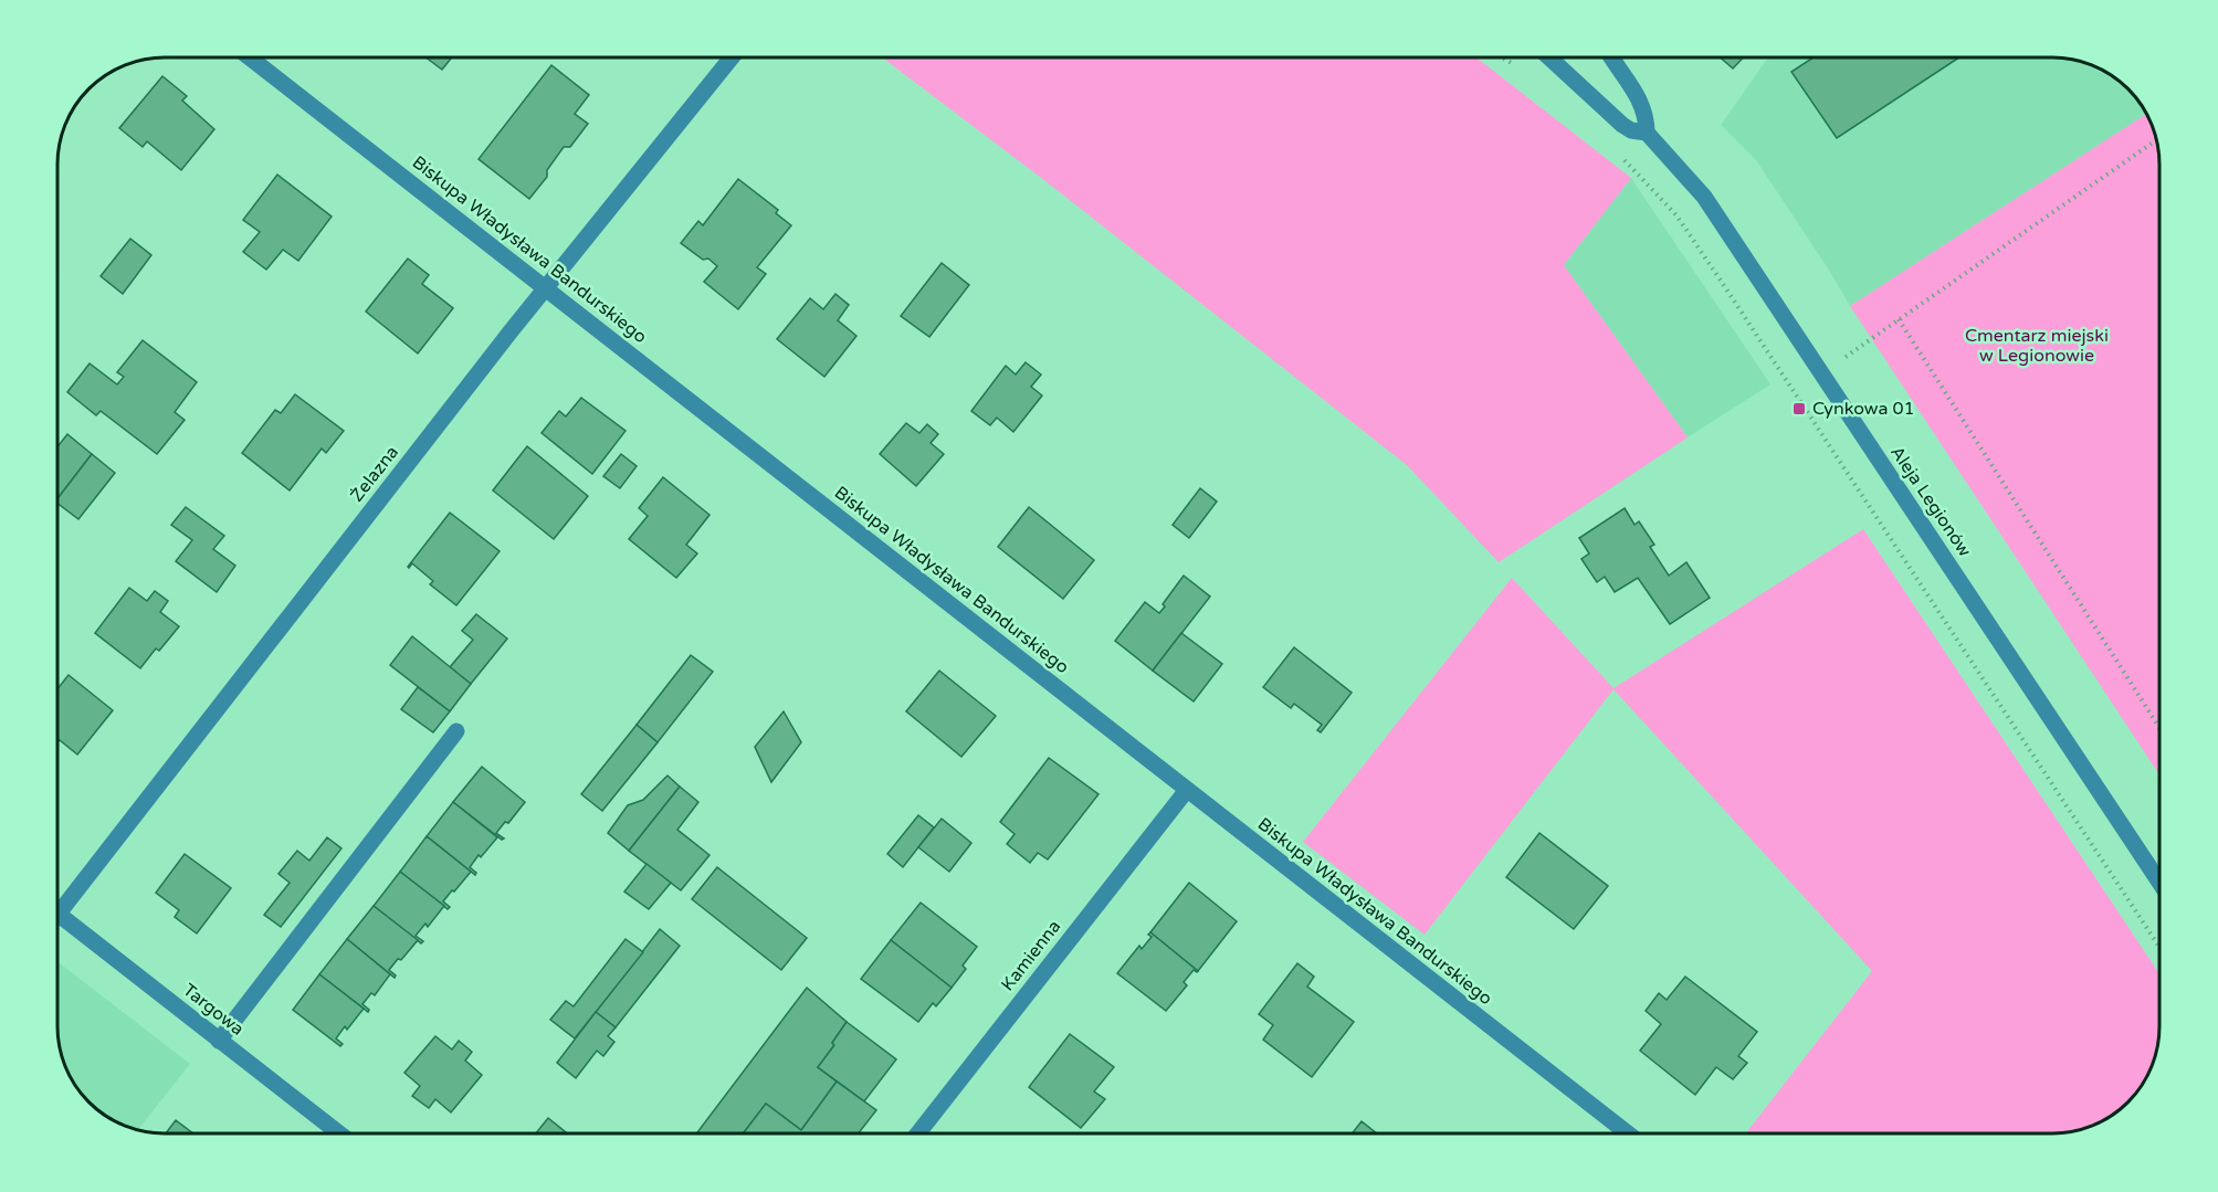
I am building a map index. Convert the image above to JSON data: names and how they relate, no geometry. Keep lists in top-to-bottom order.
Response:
{
  "streets": {
    "street": [
      "Biskupa Władysława Bandurskiego",
      "Żelazna",
      "Aleja Legionów",
      "Kamienna",
      "Targowa"
    ]
  },
  "crossings": [
    ["Biskupa Władysława Bandurskiego", "Żelazna"],
    ["Biskupa Władysława Bandurskiego", "Kamienna"]
  ],
  "parks": ["Cmentarz miejski w Legionowie"],
  "places": {
    "transit": ["Cynkowa 01"]
  }
}
